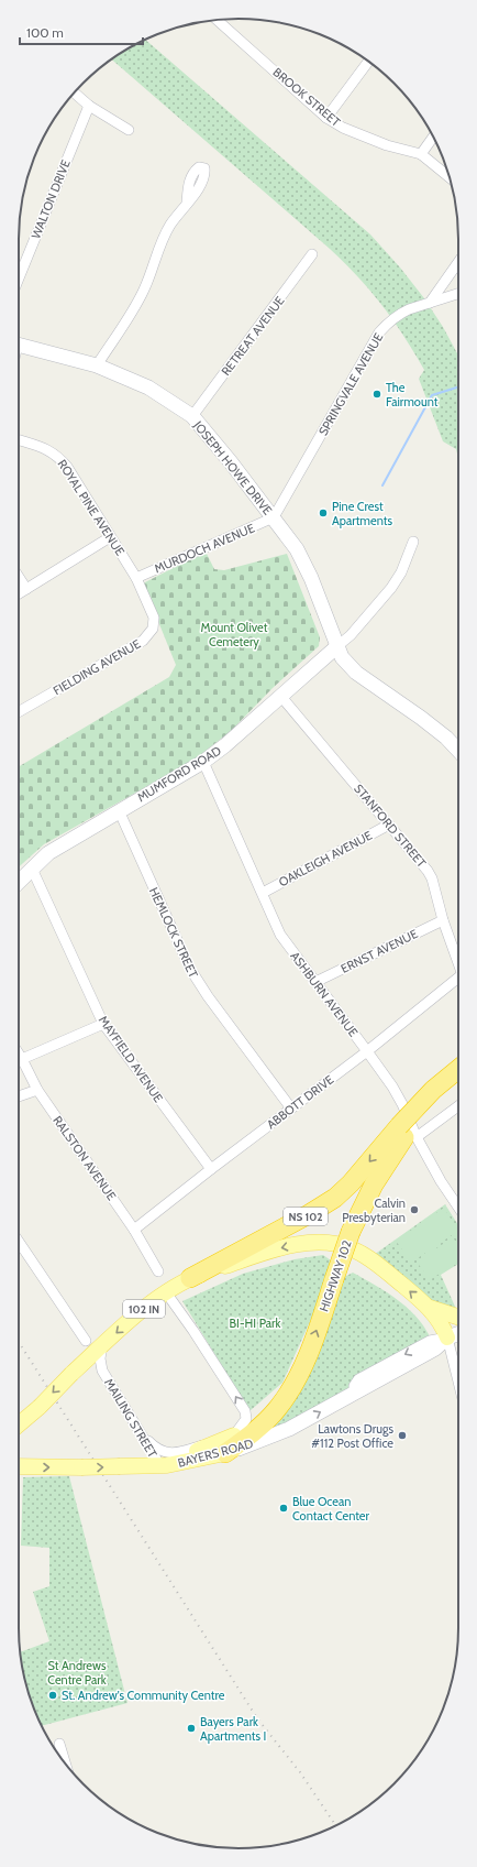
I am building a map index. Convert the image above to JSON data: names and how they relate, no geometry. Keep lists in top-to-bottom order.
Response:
{
  "streets": {
    "highway": ["NS 102", "HIGHWAY 102"],
    "main road": [
      "JOSEPH HOWE DRIVE",
      "MUMFORD ROAD",
      "102 IN",
      "BAYERS ROAD"
    ],
    "street": [
      "BROOK STREET",
      "WALTON DRIVE",
      "RETREAT AVENUE",
      "SPRINGVALE AVENUE",
      "ROYAL PINE AVENUE",
      "MURDOCH AVENUE",
      "FIELDING AVENUE",
      "STANFORD STREET",
      "OAKLEIGH AVENUE",
      "HEMLOCK STREET",
      "ERNST AVENUE",
      "ASHBURN AVENUE",
      "MAYFIELD AVENUE",
      "ABBOTT DRIVE",
      "RALSTON AVENUE",
      "MAILING STREET"
    ]
  },
  "crossings": [
    ["RETREAT AVENUE", "JOSEPH HOWE DRIVE"],
    ["SPRINGVALE AVENUE", "JOSEPH HOWE DRIVE"],
    ["SPRINGVALE AVENUE", "MURDOCH AVENUE"],
    ["JOSEPH HOWE DRIVE", "MURDOCH AVENUE"],
    ["JOSEPH HOWE DRIVE", "MUMFORD ROAD"],
    ["ROYAL PINE AVENUE", "MURDOCH AVENUE"],
    ["ROYAL PINE AVENUE", "FIELDING AVENUE"],
    ["MURDOCH AVENUE", "FIELDING AVENUE"],
    ["MUMFORD ROAD", "STANFORD STREET"],
    ["MUMFORD ROAD", "HEMLOCK STREET"],
    ["MUMFORD ROAD", "ASHBURN AVENUE"],
    ["MUMFORD ROAD", "MAYFIELD AVENUE"],
    ["STANFORD STREET", "OAKLEIGH AVENUE"],
    ["STANFORD STREET", "ERNST AVENUE"],
    ["OAKLEIGH AVENUE", "ASHBURN AVENUE"],
    ["HEMLOCK STREET", "ABBOTT DRIVE"],
    ["ERNST AVENUE", "ASHBURN AVENUE"],
    ["ASHBURN AVENUE", "ABBOTT DRIVE"],
    ["ASHBURN AVENUE", "HIGHWAY 102"],
    ["MAYFIELD AVENUE", "ABBOTT DRIVE"],
    ["ABBOTT DRIVE", "RALSTON AVENUE"],
    ["NS 102", "HIGHWAY 102"],
    ["NS 102", "MAILING STREET"],
    ["NS 102", "BAYERS ROAD"],
    ["HIGHWAY 102", "102 IN"],
    ["HIGHWAY 102", "BAYERS ROAD"],
    ["102 IN", "MAILING STREET"],
    ["MAILING STREET", "BAYERS ROAD"]
  ],
  "one_way": ["BAYERS ROAD"],
  "parks": ["Mount Olivet Cemetery", "BI-HI Park", "St Andrews Centre Park"],
  "places": [
    "The Fairmount",
    "Pine Crest Apartments",
    "Calvin Presbyterian",
    "Lawtons Drugs #112 Post Office",
    "Blue Ocean Contact Center",
    "St. Andrew's Community Centre",
    "Bayers Park Apartments I"
  ],
  "scale_bar": "100 m"
}
